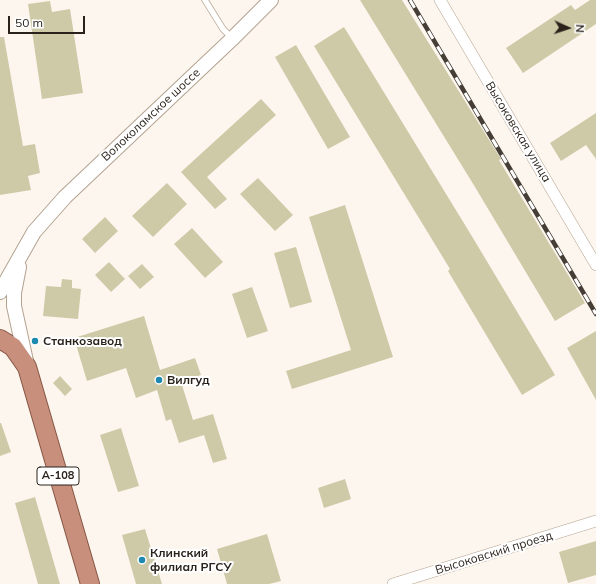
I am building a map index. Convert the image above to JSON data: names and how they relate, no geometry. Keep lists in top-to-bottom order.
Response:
{
  "streets": {
    "highway": ["А-108"],
    "street": ["Волоколамское шоссе", "Высоковская улица", "Высоковский проезд"]
  },
  "crossings": [
    ["Волоколамское шоссе", "А-108"]
  ],
  "places": ["Станкозавод", "Вилгуд", "Клинский филиал РГСУ"],
  "scale_bar": "50 m",
  "north": "right"
}
